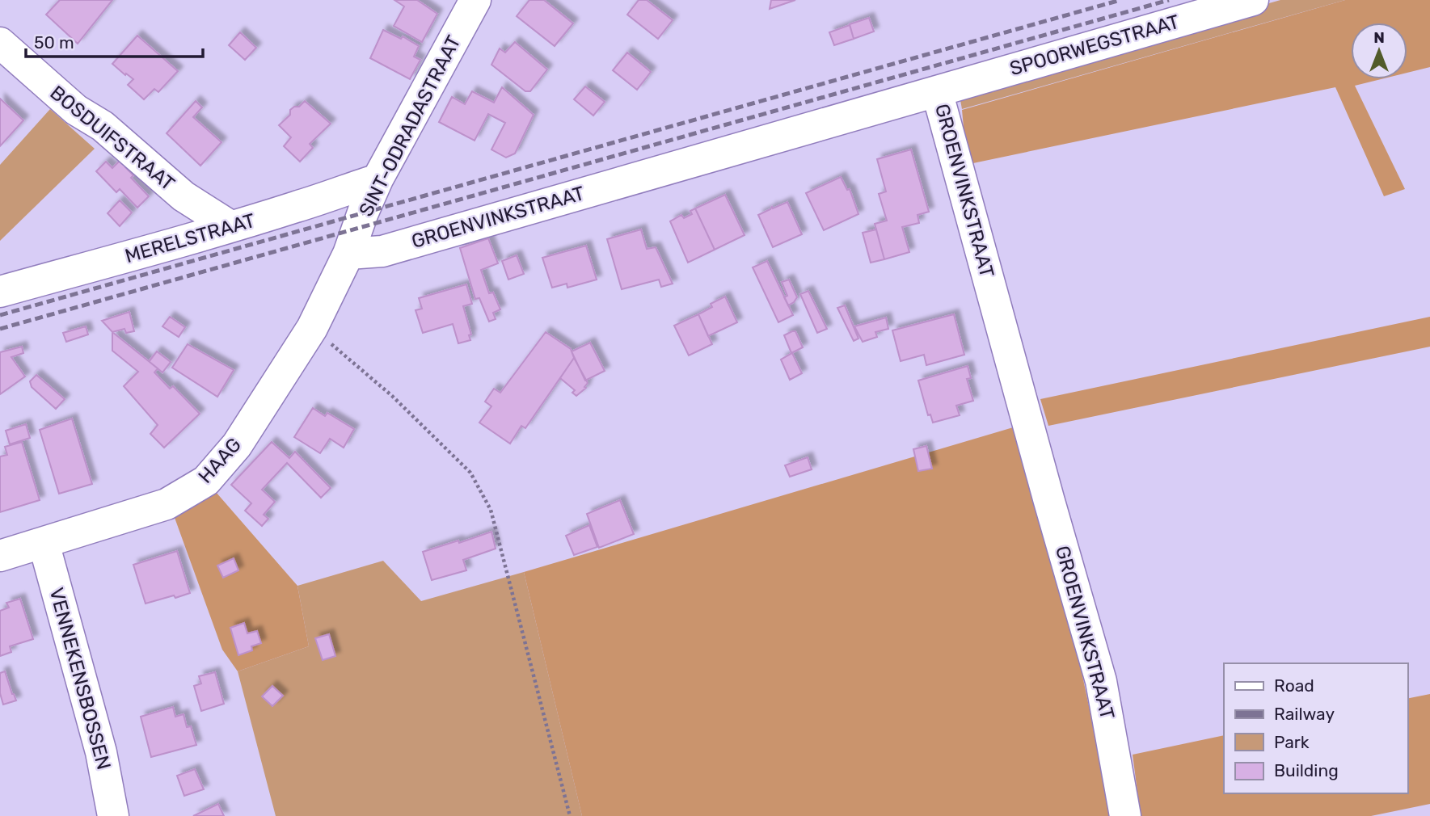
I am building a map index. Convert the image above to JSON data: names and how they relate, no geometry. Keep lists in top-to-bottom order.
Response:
{
  "streets": {
    "street": [
      "SPOORWEGSTRAAT",
      "SINT-ODRADASTRAAT",
      "BOSDUIFSTRAAT",
      "GROENVINKSTRAAT",
      "MERELSTRAAT",
      "HAAG",
      "VENNEKENSBOSSEN"
    ]
  },
  "crossings": [
    ["SPOORWEGSTRAAT", "GROENVINKSTRAAT"],
    ["SINT-ODRADASTRAAT", "GROENVINKSTRAAT"],
    ["SINT-ODRADASTRAAT", "MERELSTRAAT"],
    ["SINT-ODRADASTRAAT", "HAAG"],
    ["BOSDUIFSTRAAT", "MERELSTRAAT"],
    ["GROENVINKSTRAAT", "HAAG"],
    ["HAAG", "VENNEKENSBOSSEN"]
  ],
  "legend": [
    "Road",
    "Railway",
    "Park",
    "Building"
  ],
  "scale_bar": "50 m",
  "north": "top"
}
